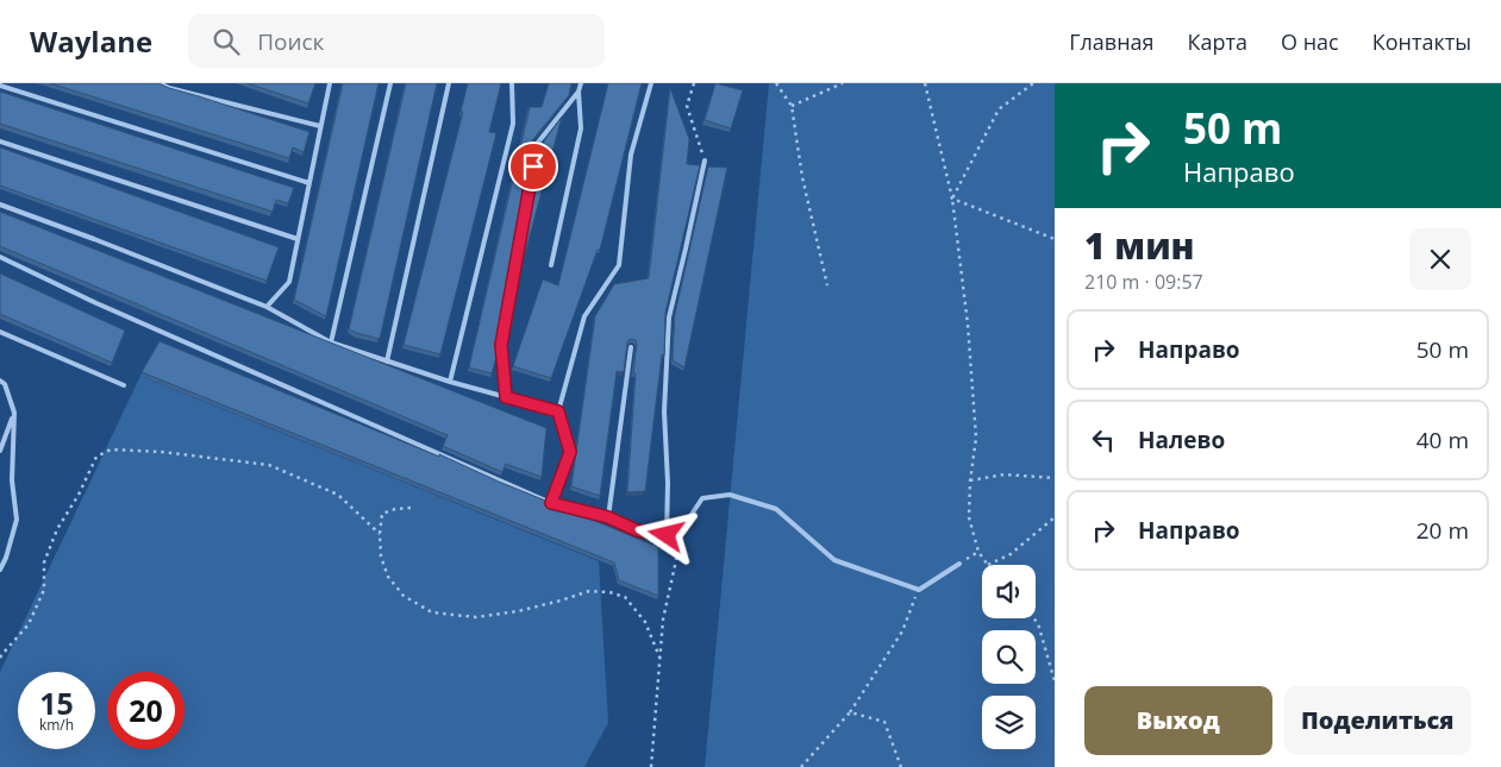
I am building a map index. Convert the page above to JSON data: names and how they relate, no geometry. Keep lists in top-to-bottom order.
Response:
{
  "page": {
    "header": "Waylane",
    "search": "Поиск",
    "nav": [
      "Главная",
      "Карта",
      "О нас",
      "Контакты"
    ],
    "turn": ["50 m", "Направо"],
    "heading": ["1 мин", "210 m · 09:57"],
    "list": [
      {
        "name": "Направо",
        "value": "50 m"
      },
      {
        "name": "Налево",
        "value": "40 m"
      },
      {
        "name": "Направо",
        "value": "20 m"
      }
    ],
    "speed": "15 km/h",
    "limit": "20",
    "buttons": ["Выход", "Поделиться"]
  }
}
